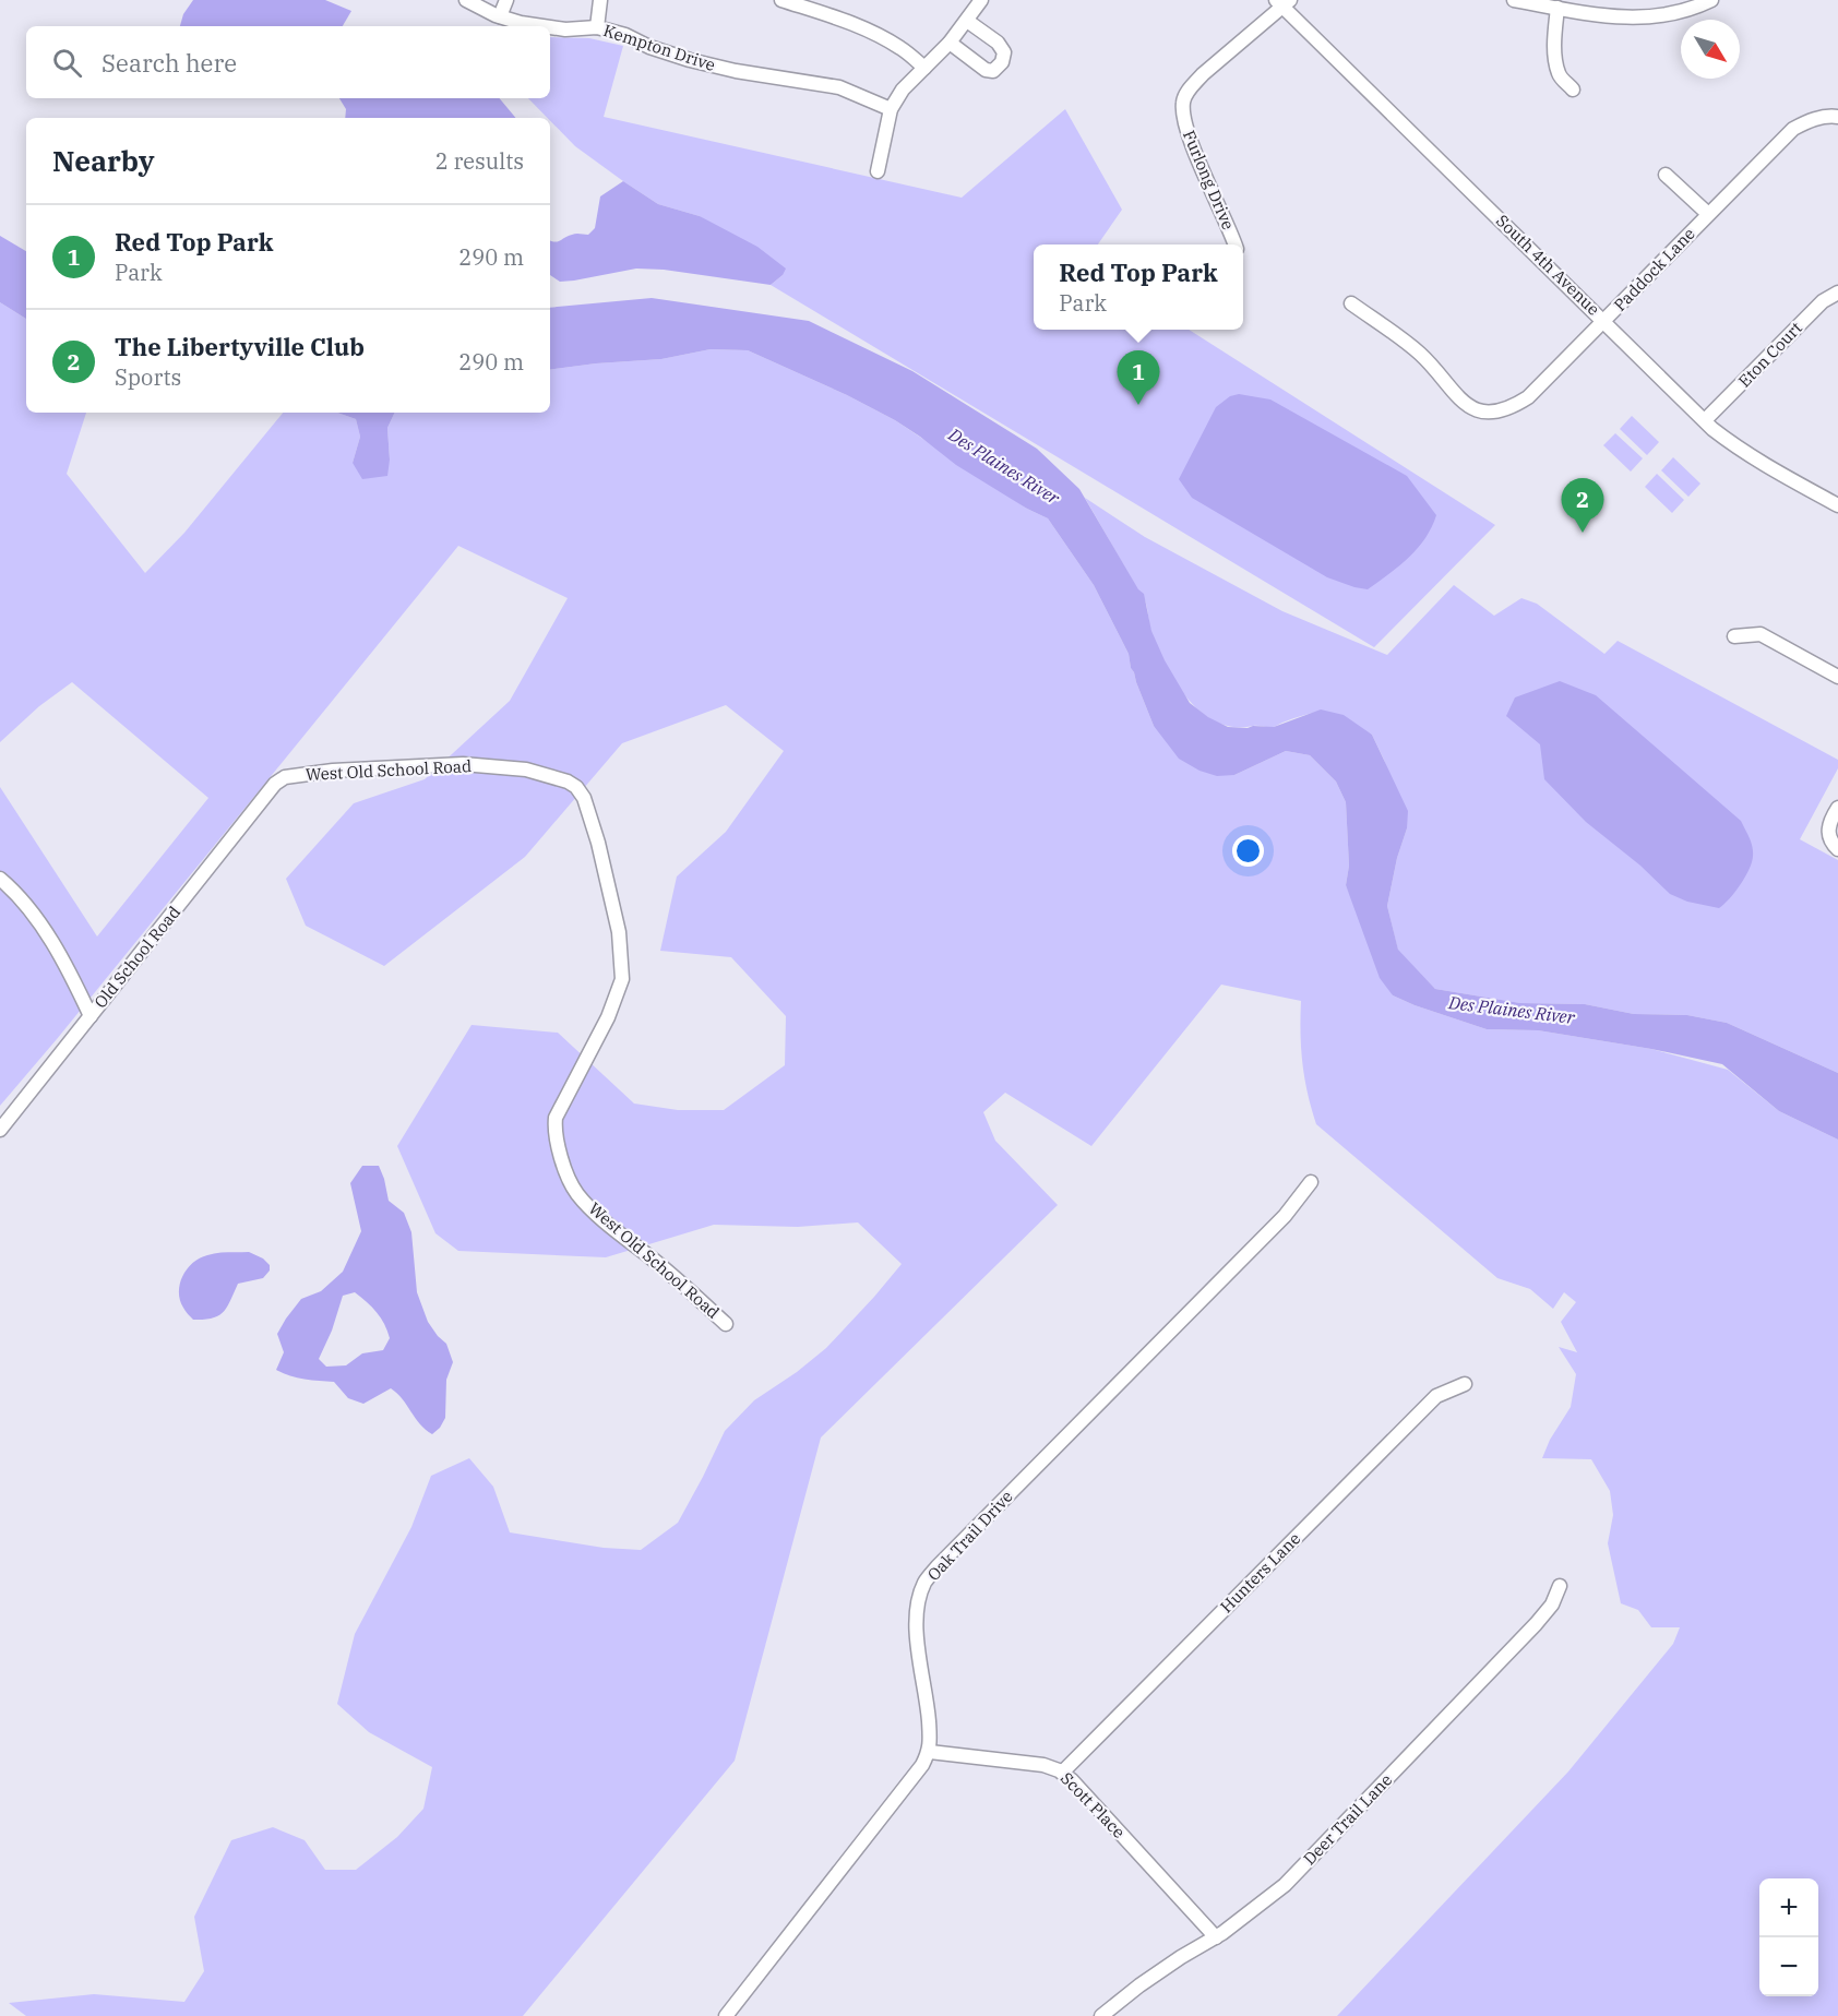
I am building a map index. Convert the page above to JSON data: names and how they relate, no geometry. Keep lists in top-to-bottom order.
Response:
{
  "streets": {
    "street": [
      "Kempton Drive",
      "Furlong Drive",
      "South 4th Avenue",
      "Paddock Lane",
      "Eton Court",
      "West Old School Road",
      "Old School Road",
      "Oak Trail Drive",
      "Hunters Lane",
      "Scott Place",
      "Deer Trail Lane"
    ]
  },
  "crossings": [
    ["Furlong Drive", "South 4th Avenue"],
    ["South 4th Avenue", "Paddock Lane"],
    ["South 4th Avenue", "Eton Court"],
    ["West Old School Road", "Old School Road"],
    ["Oak Trail Drive", "Scott Place"],
    ["Hunters Lane", "Scott Place"],
    ["Scott Place", "Deer Trail Lane"]
  ],
  "water": ["Des Plaines River"],
  "north": "bottom right",
  "page": {
    "search": "Search here",
    "heading": ["Nearby", "2 results"],
    "list": [
      {
        "mark": "1",
        "name": "Red Top Park",
        "note": "Park",
        "value": "290 m"
      },
      {
        "mark": "2",
        "name": "The Libertyville Club",
        "note": "Sports",
        "value": "290 m"
      }
    ],
    "popup": ["Red Top Park", "Park"],
    "pins": ["1", "2"],
    "map_buttons": ["+", "−"]
  }
}
